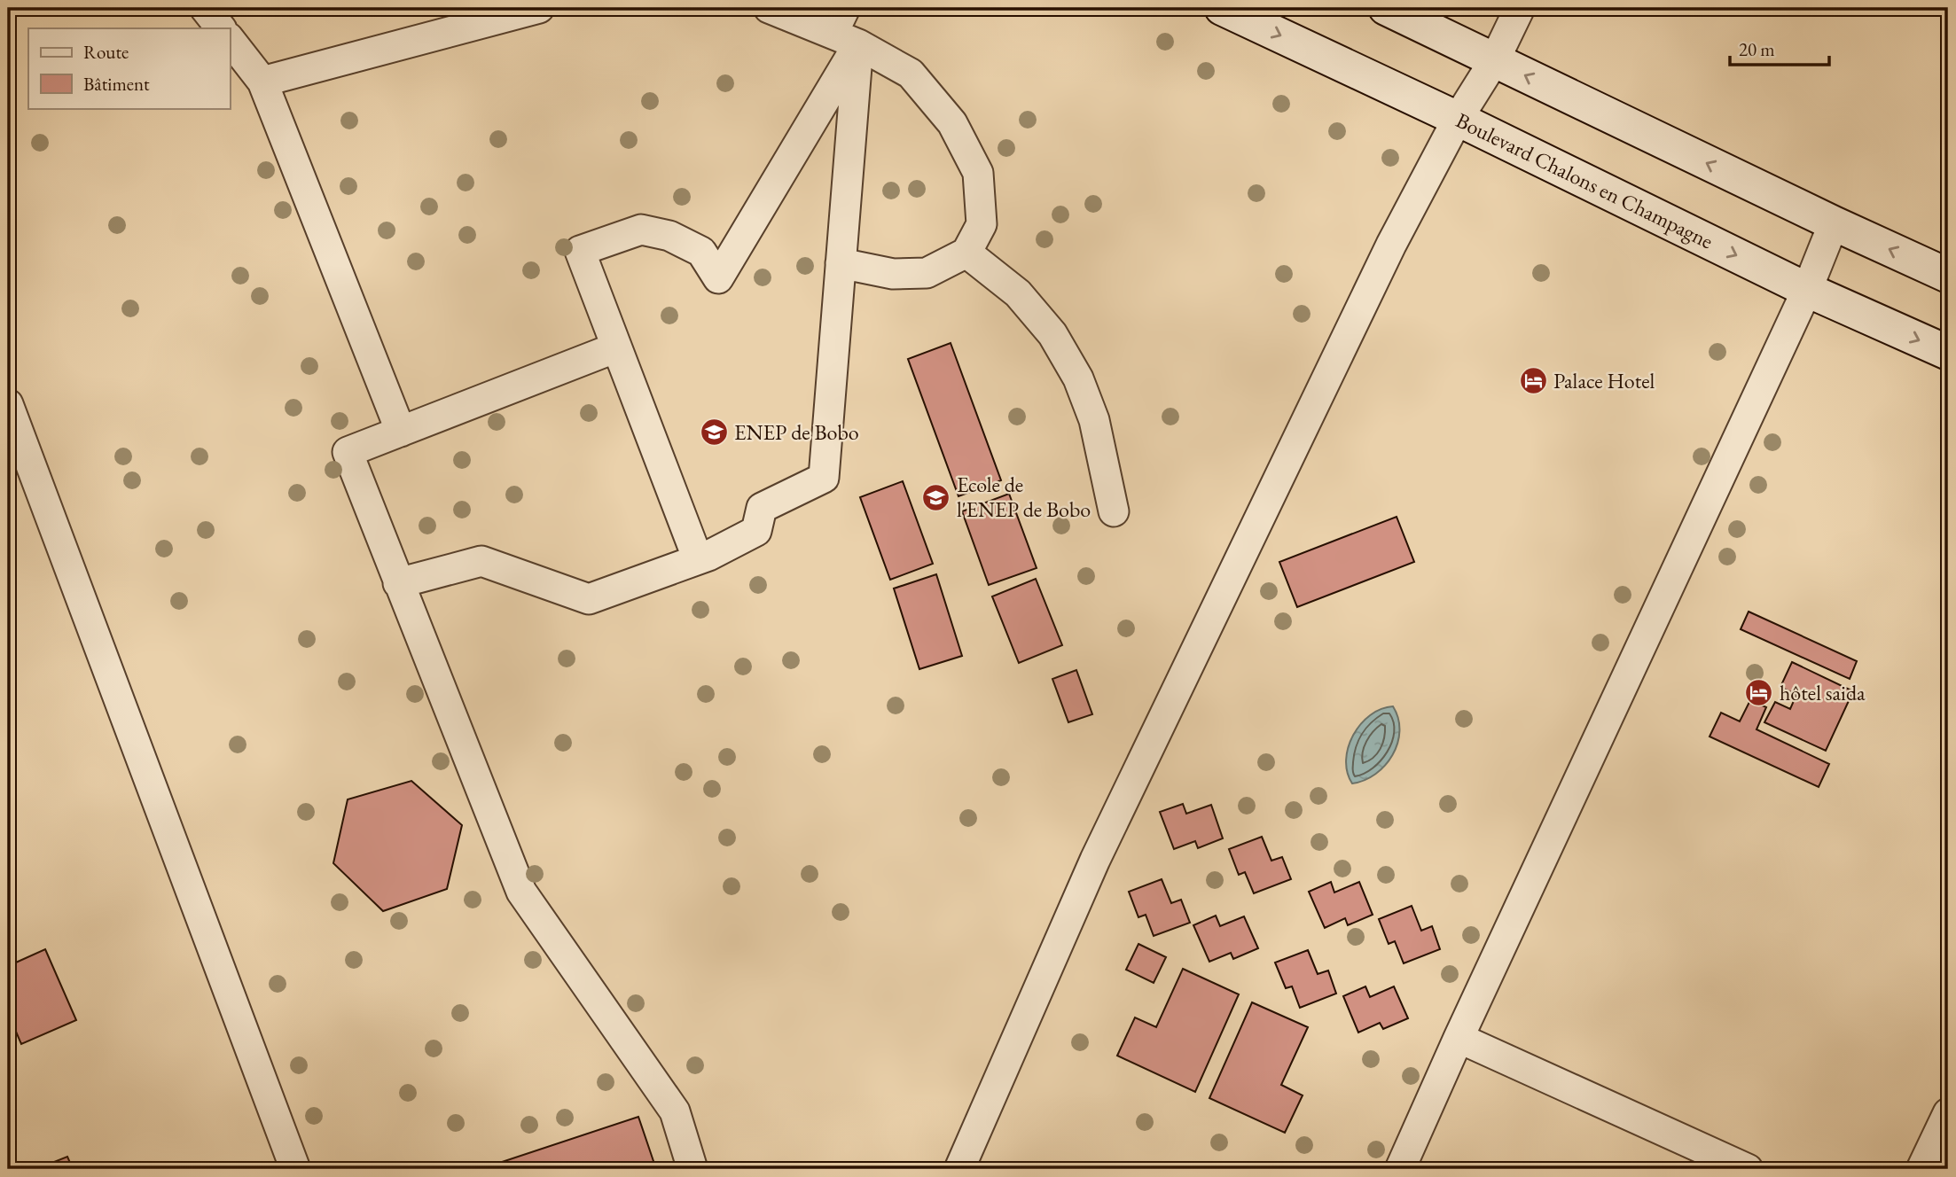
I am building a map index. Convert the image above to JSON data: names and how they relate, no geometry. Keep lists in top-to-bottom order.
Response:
{
  "streets": {
    "main road": ["Boulevard Chalons en Champagne"]
  },
  "places": {
    "hotel": ["Palace Hotel", "hôtel saida"],
    "school or university": ["ENEP de Bobo", "Ecole de l'ENEP de Bobo"]
  },
  "legend": ["Route", "Bâtiment"],
  "scale_bar": "20 m"
}
